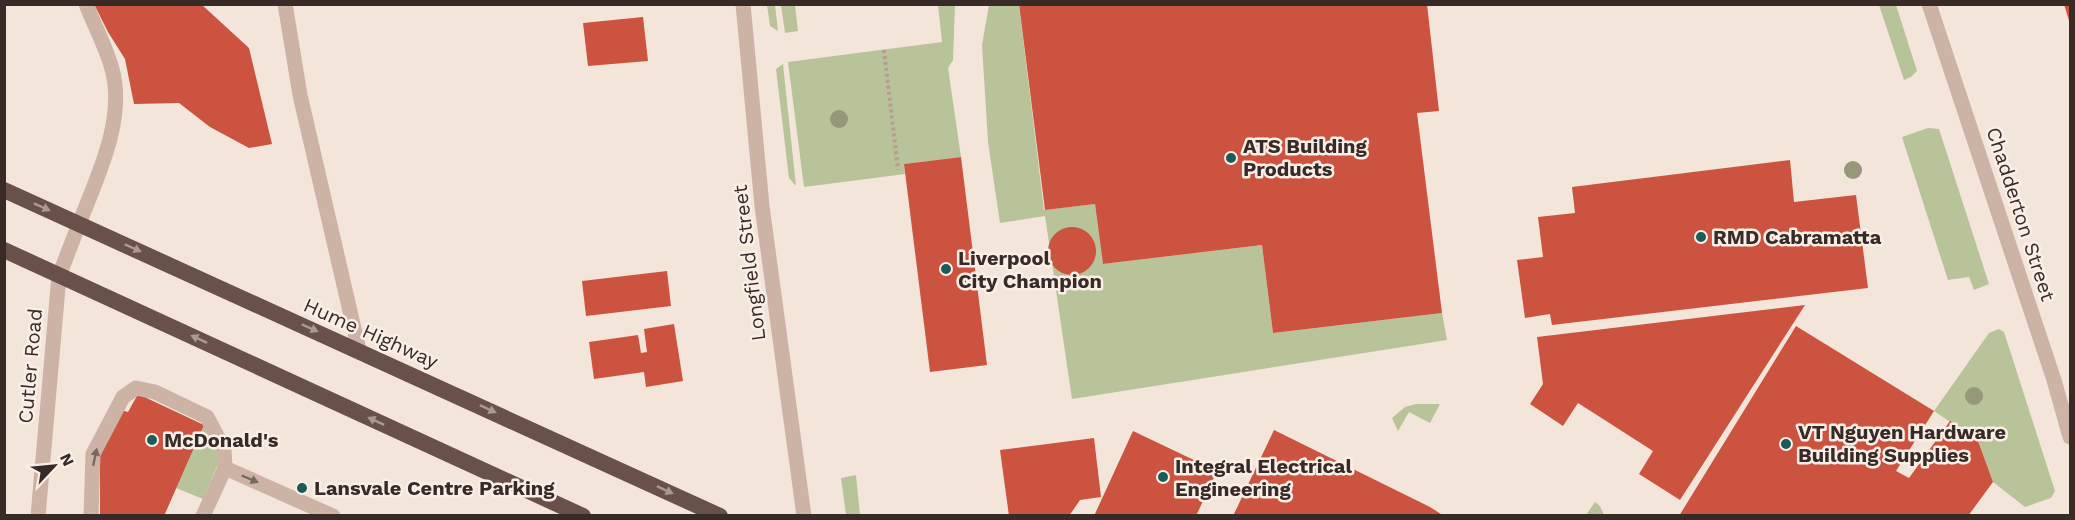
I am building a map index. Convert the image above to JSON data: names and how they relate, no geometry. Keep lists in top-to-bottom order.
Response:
{
  "streets": {
    "highway": ["Hume Highway"],
    "street": ["Chadderton Street", "Longfield Street", "Cutler Road"]
  },
  "crossings": [
    ["Hume Highway", "Cutler Road"]
  ],
  "places": [
    "ATS Building Products",
    "RMD Cabramatta",
    "Liverpool City Champion",
    "McDonald's",
    "VT Nguyen Hardware Building Supplies",
    "Integral Electrical Engineering",
    "Lansvale Centre Parking"
  ],
  "north": "top right"
}
